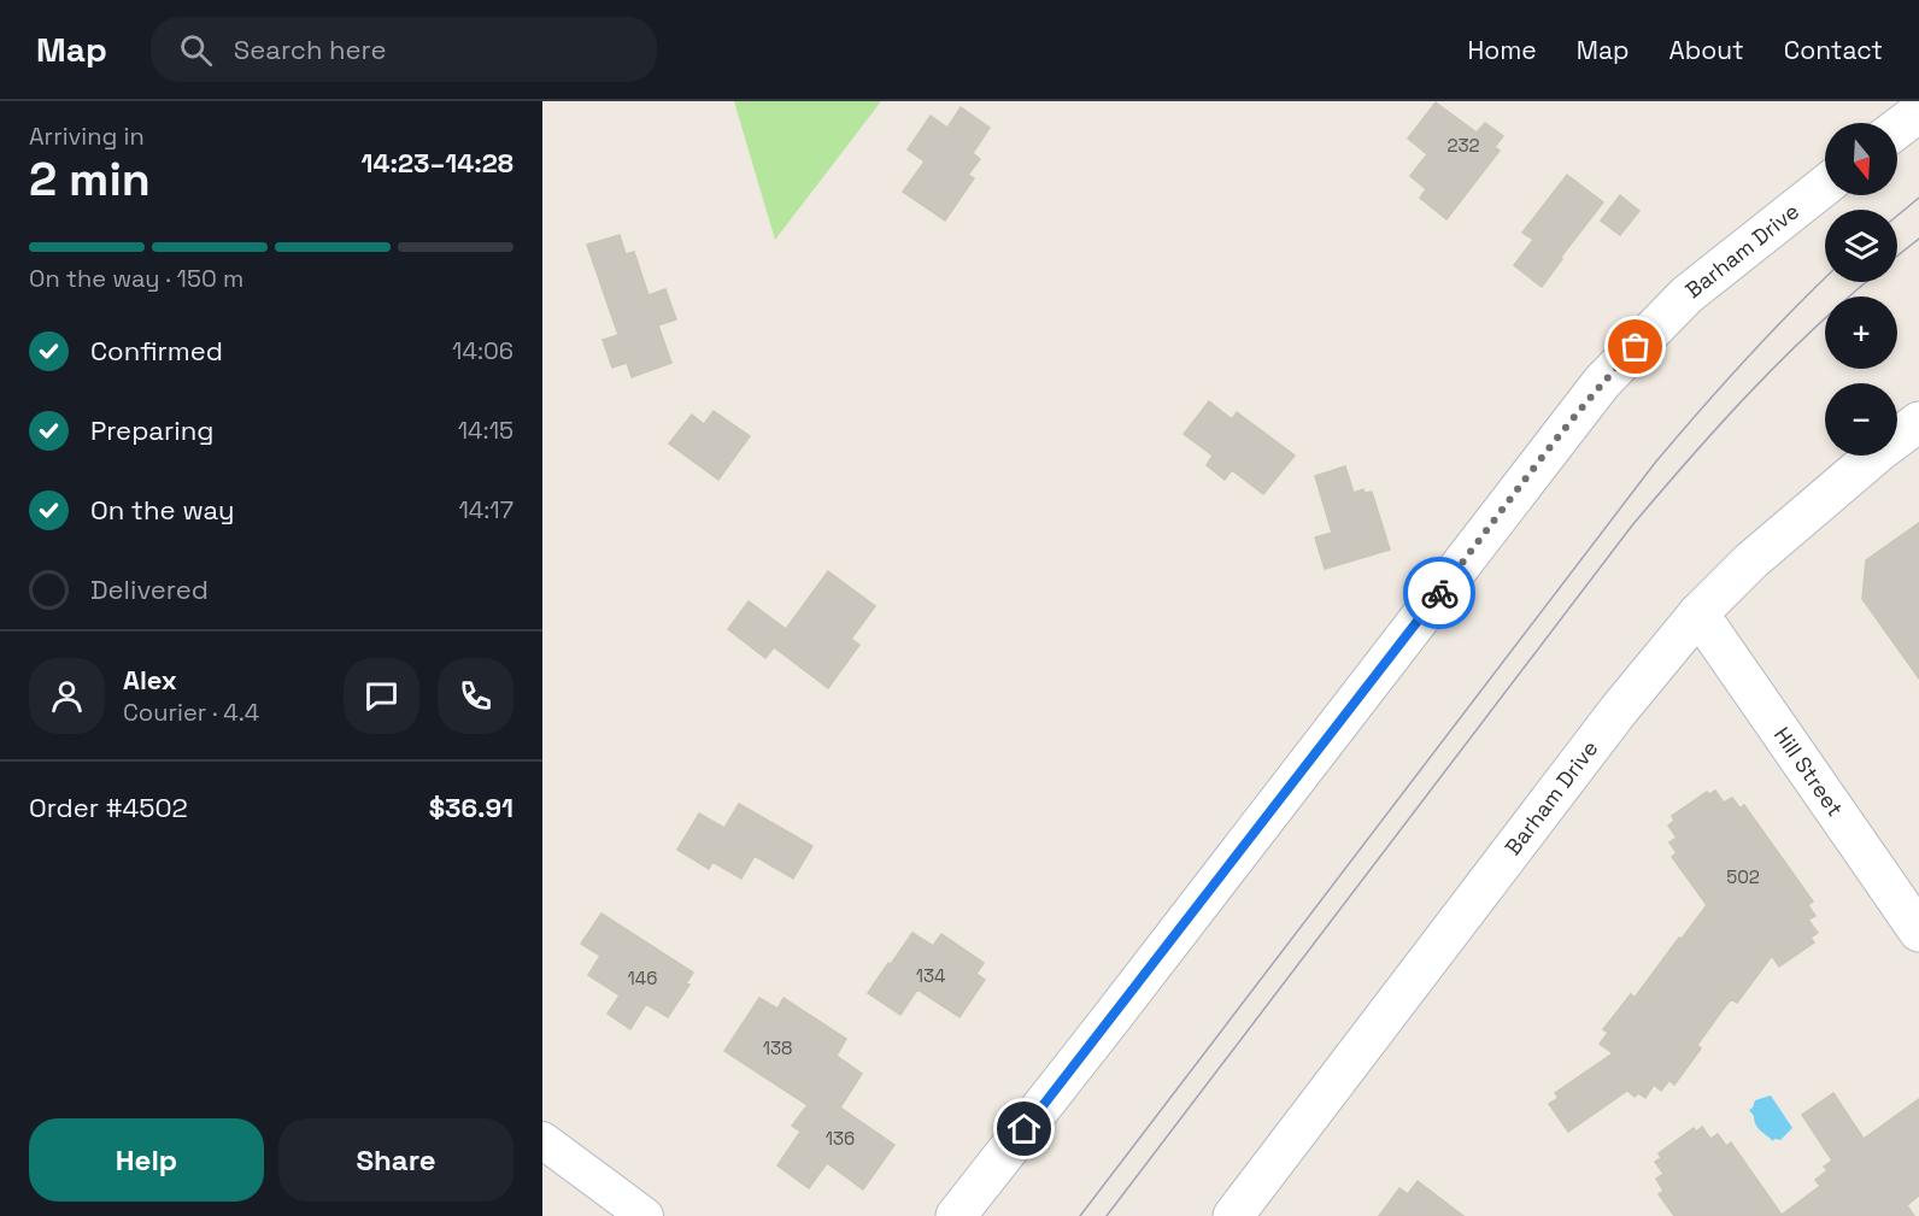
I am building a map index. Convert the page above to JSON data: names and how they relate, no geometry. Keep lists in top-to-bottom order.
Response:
{
  "streets": {
    "street": ["Barham Drive", "Hill Street"]
  },
  "crossings": [
    ["Barham Drive", "Hill Street"]
  ],
  "house_numbers": [
    "232",
    "502",
    "134",
    "146",
    "138",
    "136"
  ],
  "north": "bottom",
  "page": {
    "header": "Map",
    "search": "Search here",
    "nav": [
      "Home",
      "Map",
      "About",
      "Contact"
    ],
    "heading": ["2 min", "Arriving in", "14:23–14:28"],
    "panel": [
      "Alex",
      "Courier · 4.4",
      "Order #4502",
      "$36.91"
    ],
    "map_buttons": ["+", "−"],
    "bar": "On the way · 150 m",
    "list": [
      ["Confirmed", "14:06"],
      ["Preparing", "14:15"],
      ["On the way", "14:17"],
      "Delivered"
    ],
    "buttons": ["Help", "Share"]
  }
}
